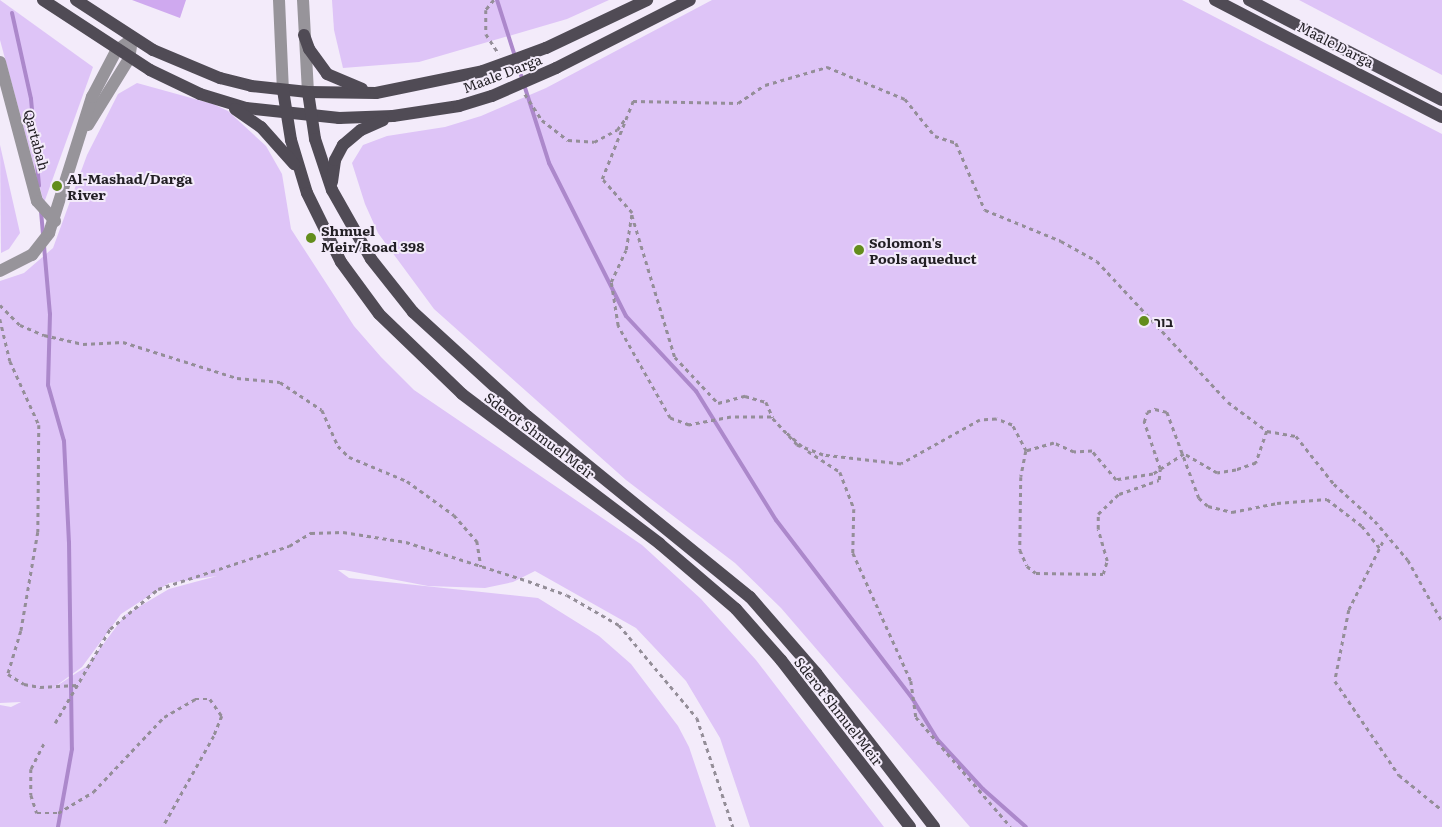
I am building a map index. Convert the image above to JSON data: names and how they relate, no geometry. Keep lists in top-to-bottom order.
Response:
{
  "streets": {
    "main road": ["Maale Darga", "Sderot Shmuel Meir"],
    "street": ["Qartabah"]
  },
  "crossings": [
    ["Maale Darga", "Sderot Shmuel Meir"]
  ],
  "places": [
    "Al-Mashad/Darga River",
    "Shmuel Meir/Road 398",
    "Solomon's Pools aqueduct",
    "בור"
  ]
}
